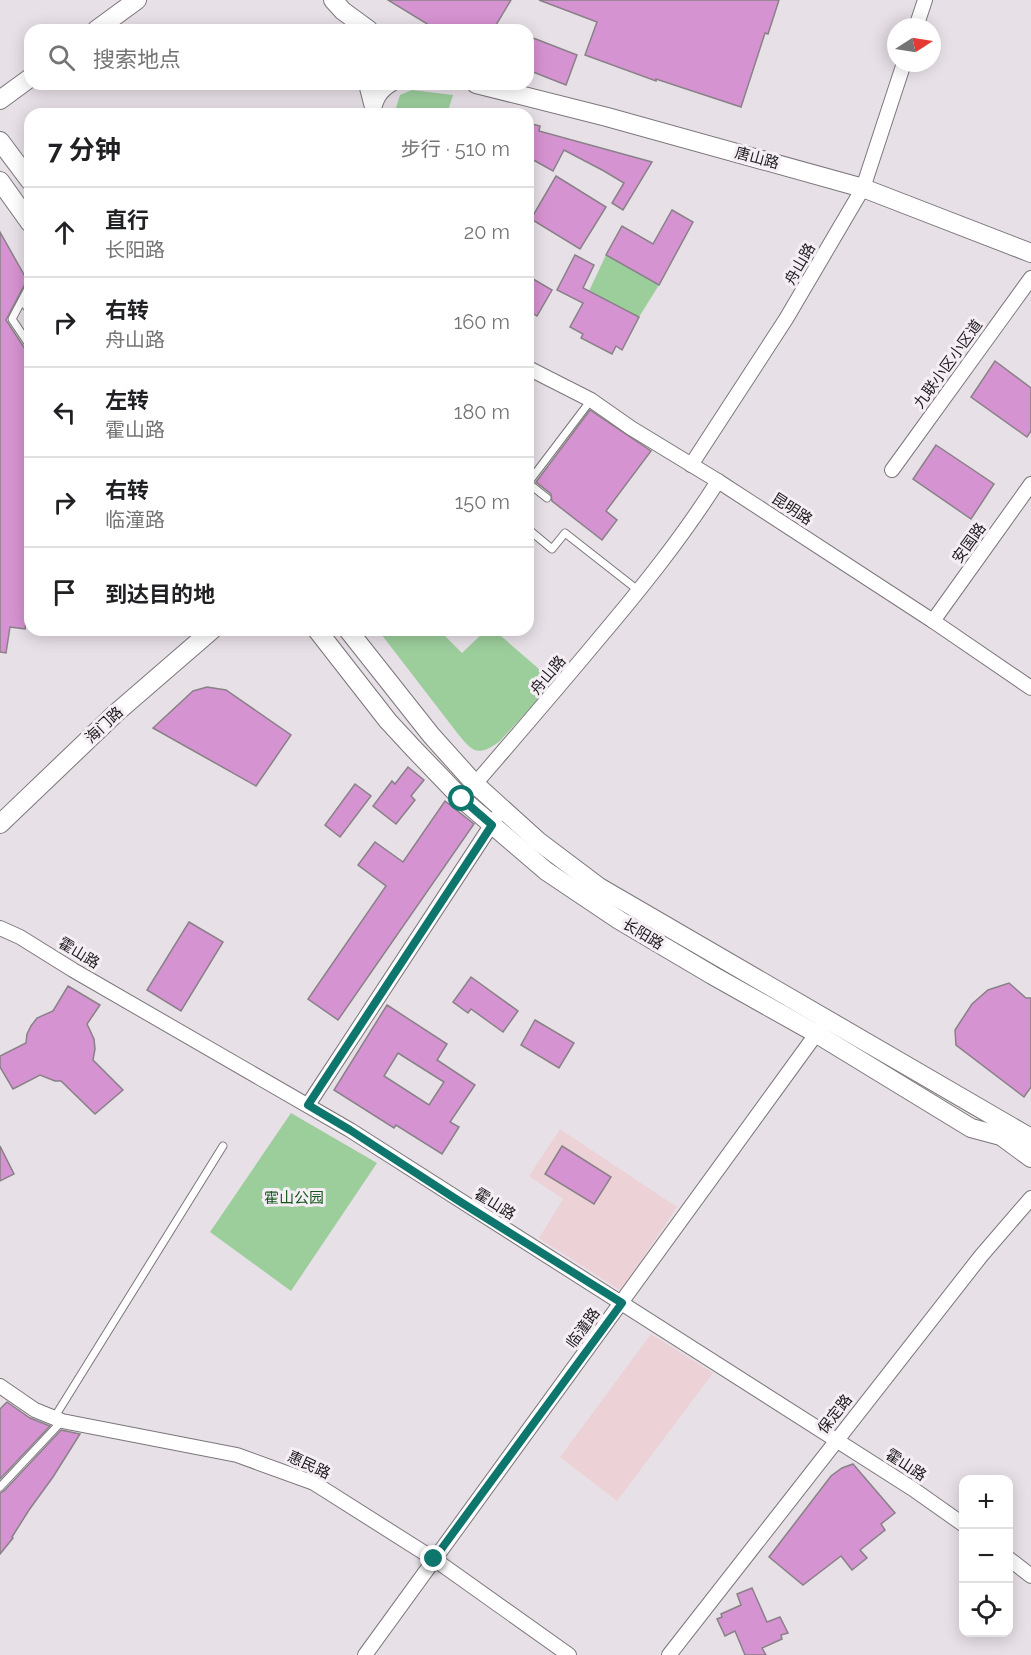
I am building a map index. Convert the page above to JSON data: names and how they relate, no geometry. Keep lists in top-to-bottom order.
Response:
{
  "streets": {
    "main road": ["唐山路", "海门路", "长阳路"],
    "street": [
      "舟山路",
      "九联小区小区道",
      "昆明路",
      "安国路",
      "霍山路",
      "临潼路",
      "保定路",
      "惠民路"
    ]
  },
  "crossings": [
    ["唐山路", "舟山路"],
    ["舟山路", "昆明路"],
    ["舟山路", "长阳路"],
    ["昆明路", "安国路"],
    ["长阳路", "临潼路"],
    ["霍山路", "临潼路"],
    ["霍山路", "保定路"],
    ["临潼路", "惠民路"]
  ],
  "parks": ["霍山公园"],
  "north": "right",
  "page": {
    "search": "搜索地点",
    "heading": ["7 分钟", "步行 · 510 m"],
    "list": [
      ["直行", "长阳路", "20 m"],
      ["右转", "舟山路", "160 m"],
      ["左转", "霍山路", "180 m"],
      ["右转", "临潼路", "150 m"],
      "到达目的地"
    ],
    "map_buttons": ["+", "−"]
  }
}
